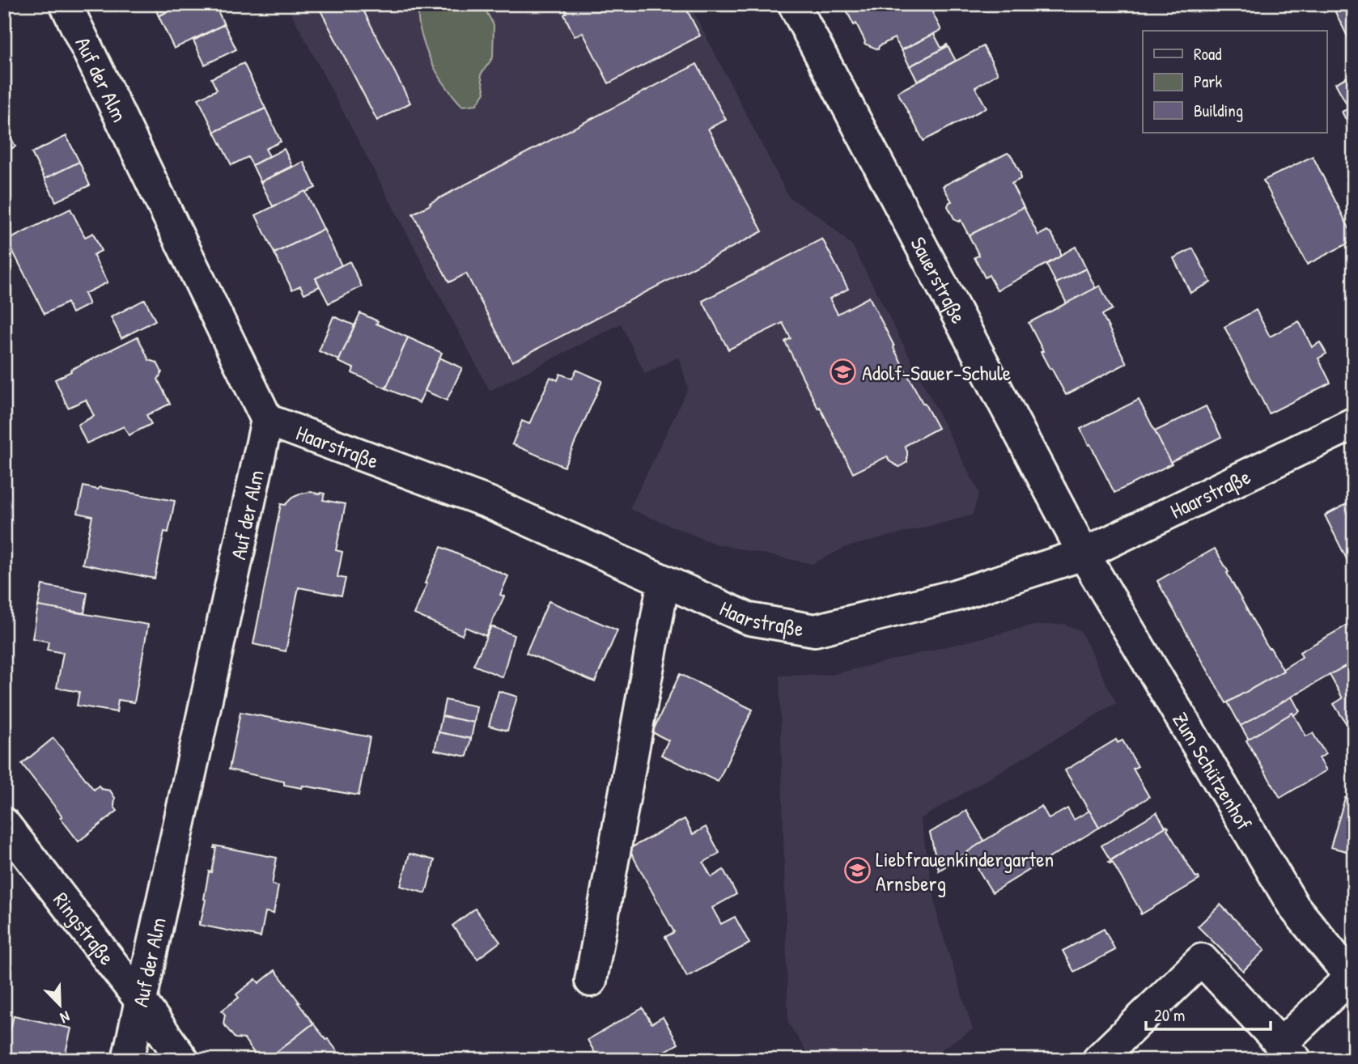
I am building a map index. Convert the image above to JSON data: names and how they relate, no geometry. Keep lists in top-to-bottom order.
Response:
{
  "streets": {
    "street": [
      "Auf der Alm",
      "Sauerstraße",
      "Haarstraße",
      "Zum Schützenhof",
      "Ringstraße"
    ]
  },
  "crossings": [
    ["Auf der Alm", "Haarstraße"],
    ["Auf der Alm", "Ringstraße"],
    ["Sauerstraße", "Haarstraße"],
    ["Sauerstraße", "Zum Schützenhof"],
    ["Haarstraße", "Zum Schützenhof"]
  ],
  "places": {
    "school or university": ["Adolf-Sauer-Schule", "Liebfrauenkindergarten Arnsberg"]
  },
  "legend": ["Road", "Park", "Building"],
  "scale_bar": "20 m",
  "north": "bottom right"
}
